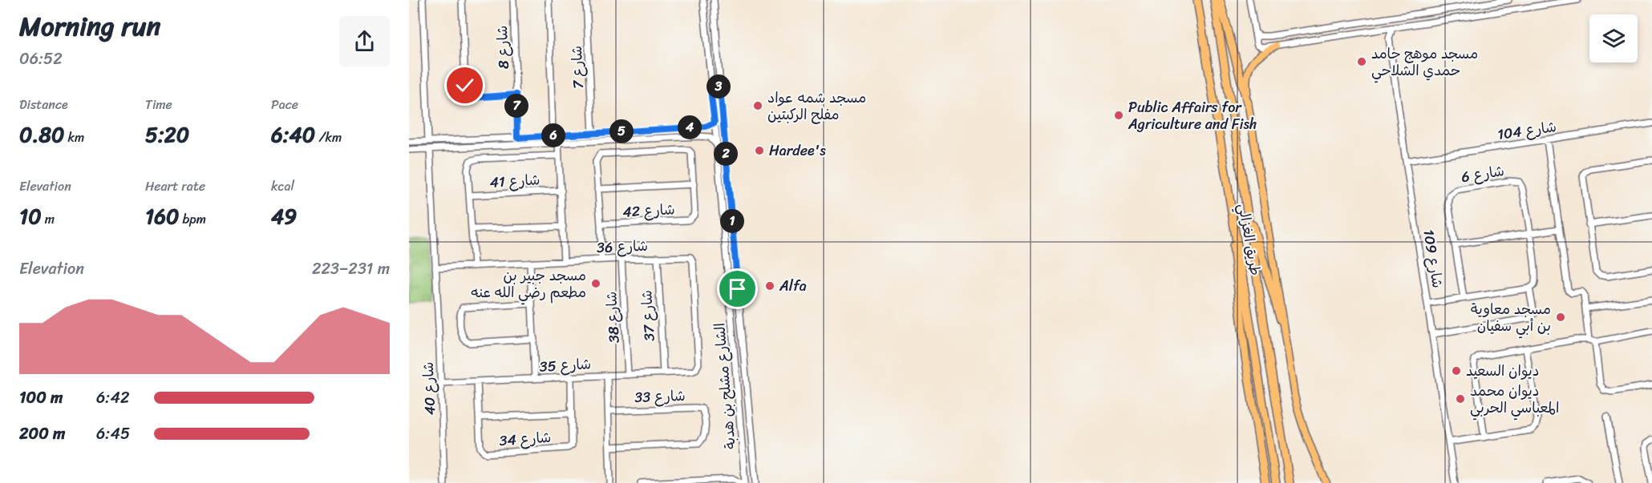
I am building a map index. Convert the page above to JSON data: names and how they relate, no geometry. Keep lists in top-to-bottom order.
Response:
{
  "streets": {
    "highway": ["طريق الغزالي"],
    "street": [
      "شارع 8",
      "شارع 7",
      "شارع 104",
      "شارع 6",
      "شارع 41",
      "شارع 42",
      "شارع 36",
      "شارع 109",
      "شارع 37",
      "شارع 38",
      "شارع 35",
      "الشارع مشلح بن هدبة",
      "شارع 40",
      "شارع 33",
      "شارع 34"
    ]
  },
  "crossings": [
    ["شارع 104", "شارع 109"],
    ["شارع 6", "شارع 109"],
    ["شارع 41", "شارع 36"],
    ["شارع 42", "شارع 36"],
    ["شارع 36", "شارع 37"],
    ["شارع 36", "شارع 38"],
    ["شارع 36", "شارع 35"],
    ["شارع 36", "شارع 40"],
    ["شارع 37", "شارع 35"],
    ["شارع 38", "شارع 35"],
    ["شارع 35", "شارع 40"],
    ["شارع 35", "شارع 34"]
  ],
  "places": [
    "مسجد موهج حامد حمدي الشلاحي",
    "مسجد شمه عواد مفلح الركبتين",
    "Public Affairs for Agriculture and Fish",
    "Hardee's",
    "مسجد جبير بن مطعم رضي الله عنه",
    "Alfa",
    "مسجد معاوية بن أبي سفيان",
    "ديوان السعيد",
    "ديوان محمد المعباسي الحربي"
  ],
  "page": {
    "heading": ["Morning run", "06:52"],
    "pins": [
      "3",
      "7",
      "4",
      "5",
      "6",
      "2",
      "1"
    ],
    "stats": [
      ["Distance", "0.80 km"],
      ["Time", "5:20"],
      ["Pace", "6:40 /km"],
      ["Elevation", "10 m"],
      ["Heart rate", "160 bpm"],
      ["kcal", "49"]
    ],
    "chart": ["Elevation", "223–231 m"],
    "list": [
      {
        "name": "100 m",
        "note": "6:42"
      },
      {
        "name": "200 m",
        "note": "6:45"
      }
    ]
  }
}
